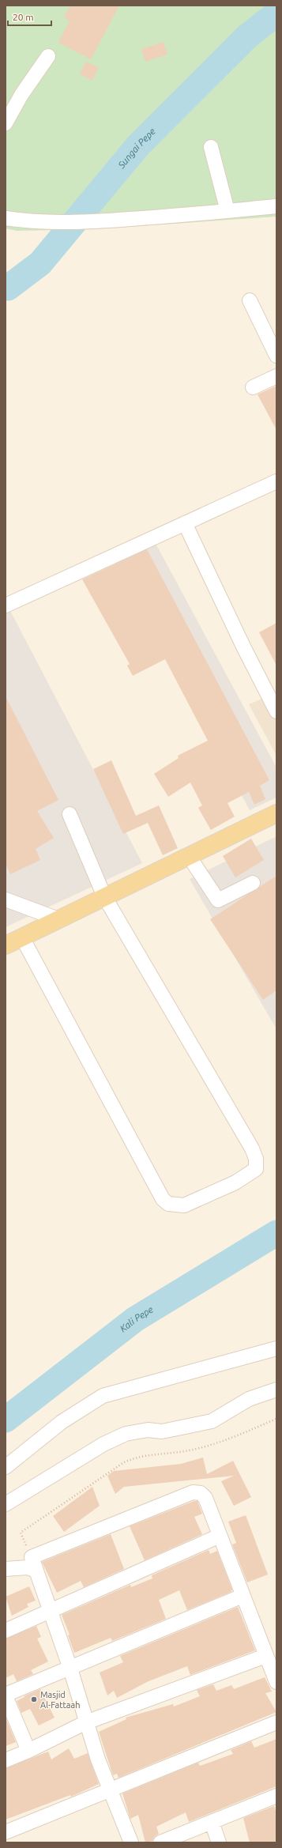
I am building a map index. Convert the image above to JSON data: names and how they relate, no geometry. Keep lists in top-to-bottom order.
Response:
{
  "water": ["Sungai Pepe", "Kali Pepe"],
  "places": ["Masjid Al-Fattaah"],
  "scale_bar": "20 m"
}
